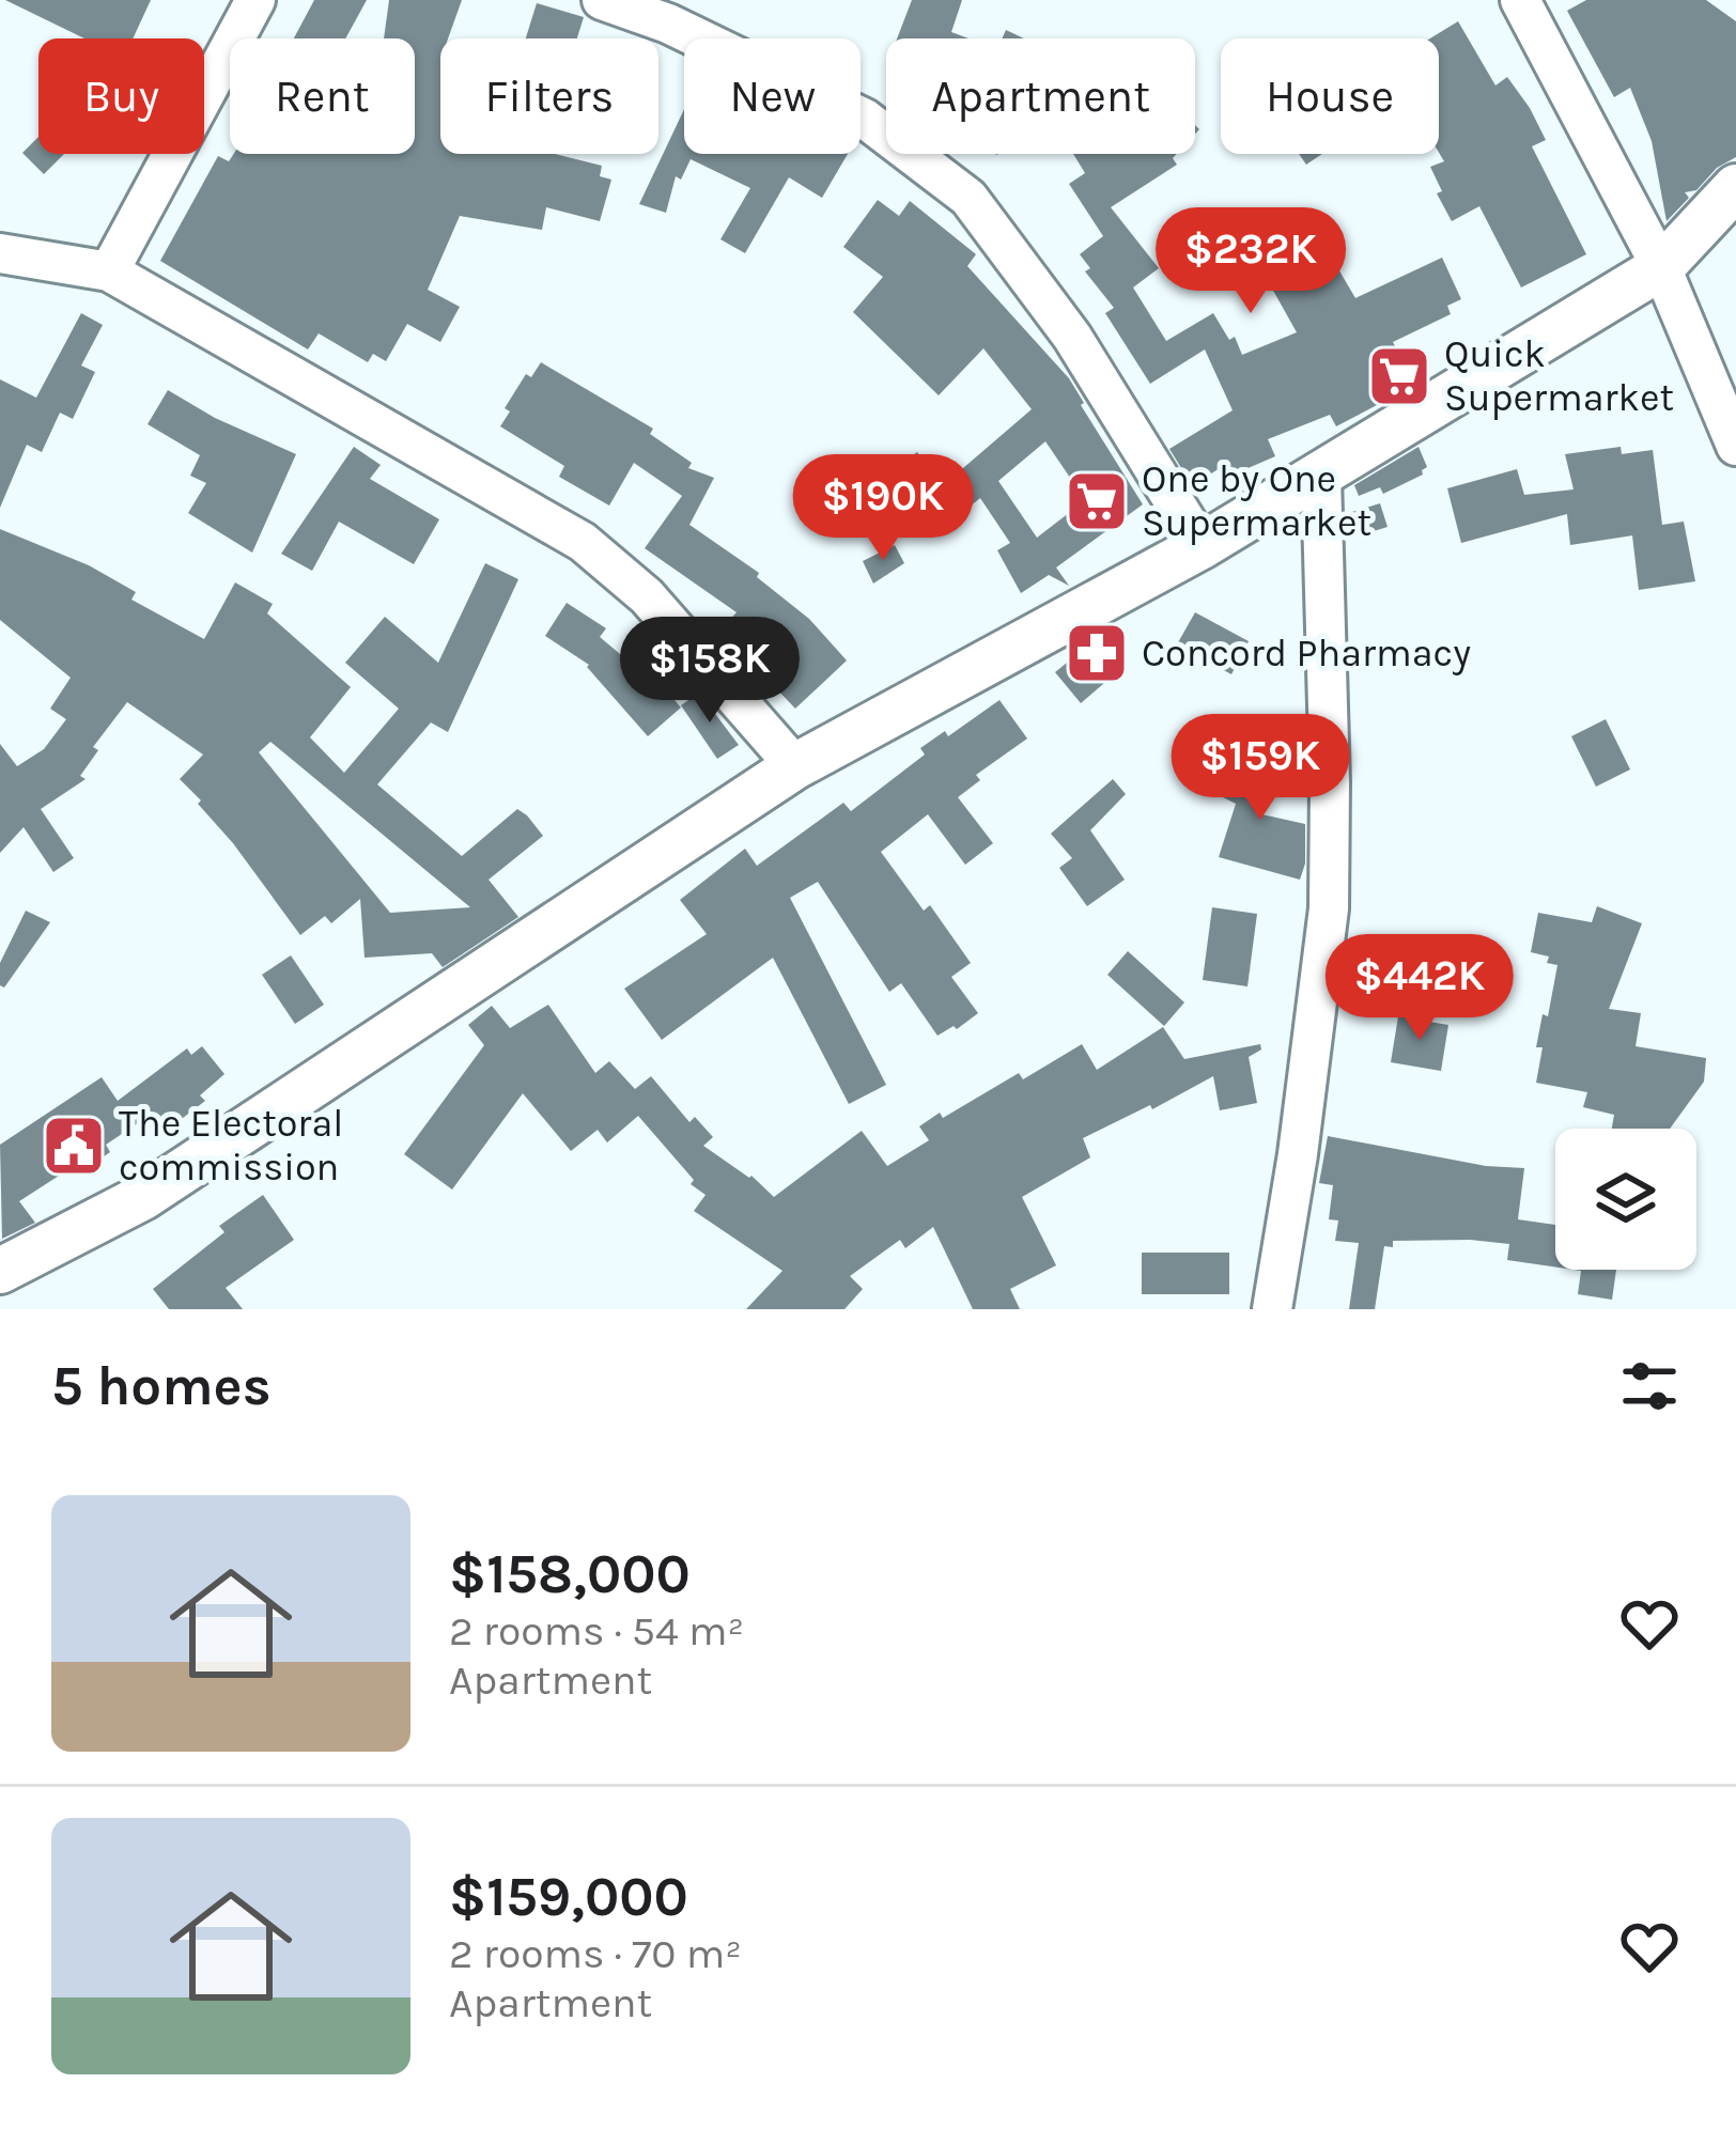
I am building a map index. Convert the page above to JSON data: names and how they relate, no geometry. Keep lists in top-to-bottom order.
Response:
{
  "places": {
    "supermarket": ["Quick Supermarket", "One by One Supermarket"],
    "pharmacy": ["Concord Pharmacy"],
    "public building": ["The Electoral commission"]
  },
  "page": {
    "chip": [
      "Buy",
      "Rent",
      "Filters",
      "New",
      "Apartment",
      "House"
    ],
    "price": [
      "$232K",
      "$190K",
      "$158K",
      "$159K",
      "$442K"
    ],
    "heading": "5 homes",
    "list": [
      {
        "name": "$158,000",
        "note": "2 rooms · 54 m² · Apartment"
      },
      {
        "name": "$159,000",
        "note": "2 rooms · 70 m² · Apartment"
      }
    ]
  }
}
